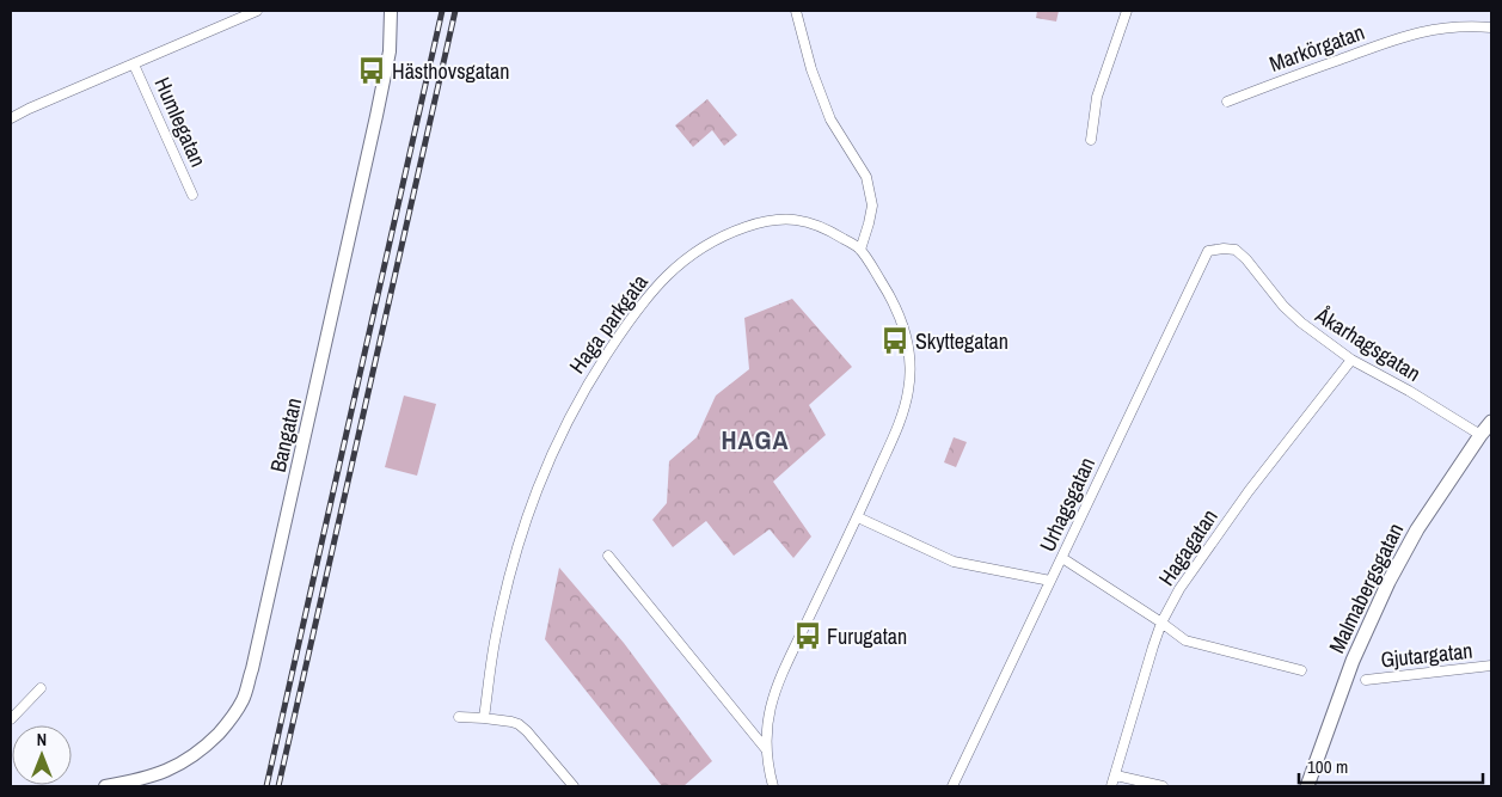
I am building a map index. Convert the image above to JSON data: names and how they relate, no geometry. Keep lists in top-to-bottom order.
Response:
{
  "streets": {
    "main road": ["Malmabergsgatan"],
    "street": [
      "Markörgatan",
      "Humlegatan",
      "Haga parkgata",
      "Åkarhagsgatan",
      "Bangatan",
      "Urhagsgatan",
      "Hagagatan",
      "Gjutargatan"
    ]
  },
  "crossings": [
    ["Åkarhagsgatan", "Urhagsgatan"],
    ["Åkarhagsgatan", "Hagagatan"],
    ["Åkarhagsgatan", "Malmabergsgatan"]
  ],
  "districts": ["HAGA"],
  "places": {
    "bus stop": ["Hästhovsgatan", "Skyttegatan", "Furugatan"]
  },
  "scale_bar": "100 m",
  "north": "top"
}
